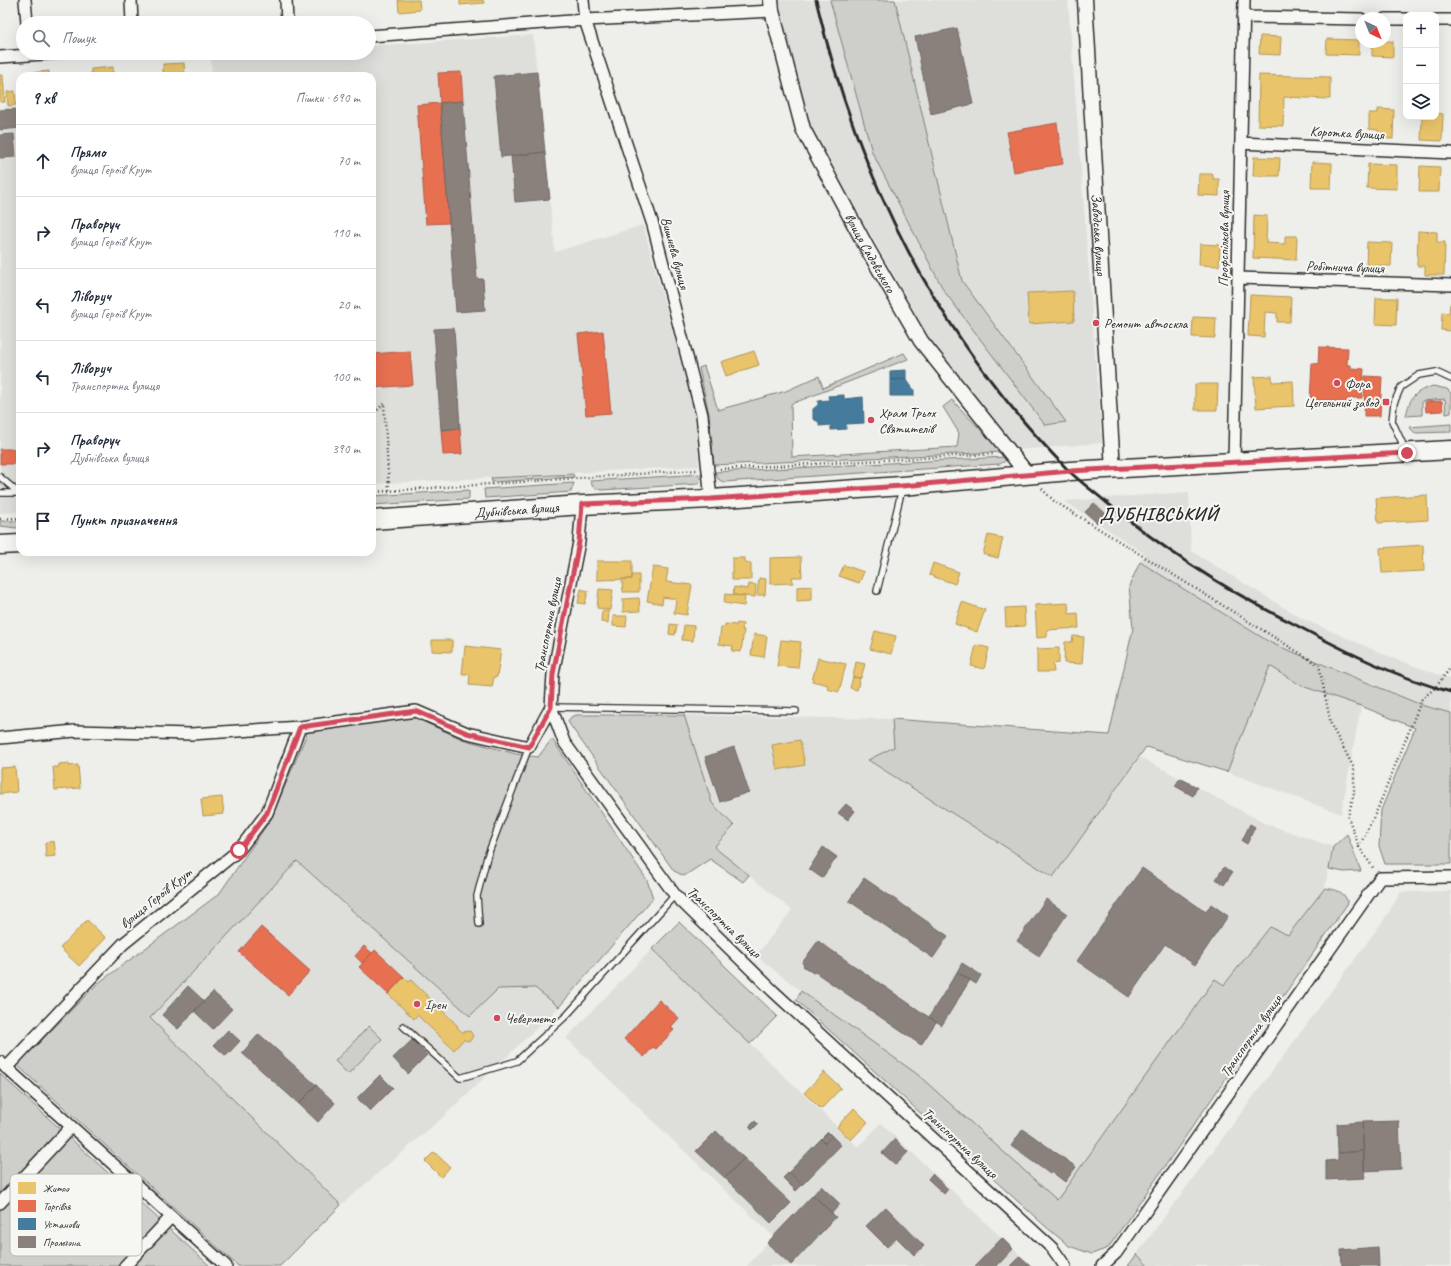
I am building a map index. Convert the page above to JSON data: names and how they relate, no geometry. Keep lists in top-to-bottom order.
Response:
{
  "streets": {
    "main road": ["Дубнівська вулиця"],
    "street": [
      "Коротка вулиця",
      "Заводська вулиця",
      "Профспілкова вулиця",
      "вулиця Садовського",
      "Вишнева вулиця",
      "Робітнича вулиця",
      "Транспортна вулиця",
      "вулиця Героїв Крут"
    ]
  },
  "crossings": [
    ["Коротка вулиця", "Профспілкова вулиця"],
    ["Заводська вулиця", "Дубнівська вулиця"],
    ["Профспілкова вулиця", "Робітнича вулиця"],
    ["Профспілкова вулиця", "Дубнівська вулиця"],
    ["вулиця Садовського", "Дубнівська вулиця"],
    ["Вишнева вулиця", "Дубнівська вулиця"],
    ["Дубнівська вулиця", "Транспортна вулиця"]
  ],
  "districts": ["ДУБНІВСЬКИЙ"],
  "places": {
    "other": [
      "Ремонт автоскла",
      "Фора",
      "Храм Трьох Святителів",
      "Ірен",
      "Чевермето"
    ],
    "transit": ["Цегельний завод"]
  },
  "legend": [
    "Житло",
    "Торгівля",
    "Установи",
    "Промзона"
  ],
  "north": "bottom right",
  "page": {
    "map_buttons": ["+", "−"],
    "search": "Пошук",
    "heading": ["9 хв", "Пішки · 690 m"],
    "list": [
      ["Прямо", "вулиця Героїв Крут", "70 m"],
      ["Праворуч", "вулиця Героїв Крут", "110 m"],
      ["Ліворуч", "вулиця Героїв Крут", "20 m"],
      ["Ліворуч", "Транспортна вулиця", "100 m"],
      ["Праворуч", "Дубнівська вулиця", "390 m"],
      "Пункт призначення"
    ]
  }
}
